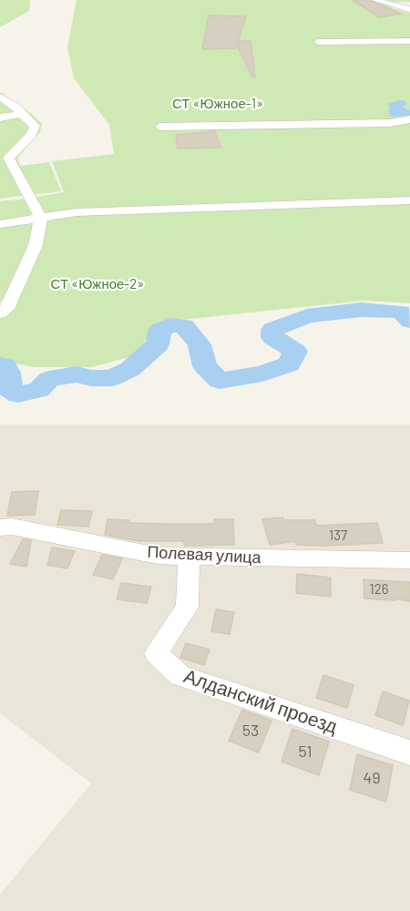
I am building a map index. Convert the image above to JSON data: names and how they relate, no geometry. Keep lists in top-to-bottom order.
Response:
{
  "streets": {
    "street": ["Полевая улица", "Алданский проезд"]
  },
  "crossings": [
    ["Полевая улица", "Алданский проезд"]
  ],
  "parks": ["СТ «Южное-1»", "СТ «Южное-2»"],
  "house_numbers": [
    "137",
    "126",
    "53",
    "51",
    "49"
  ]
}
